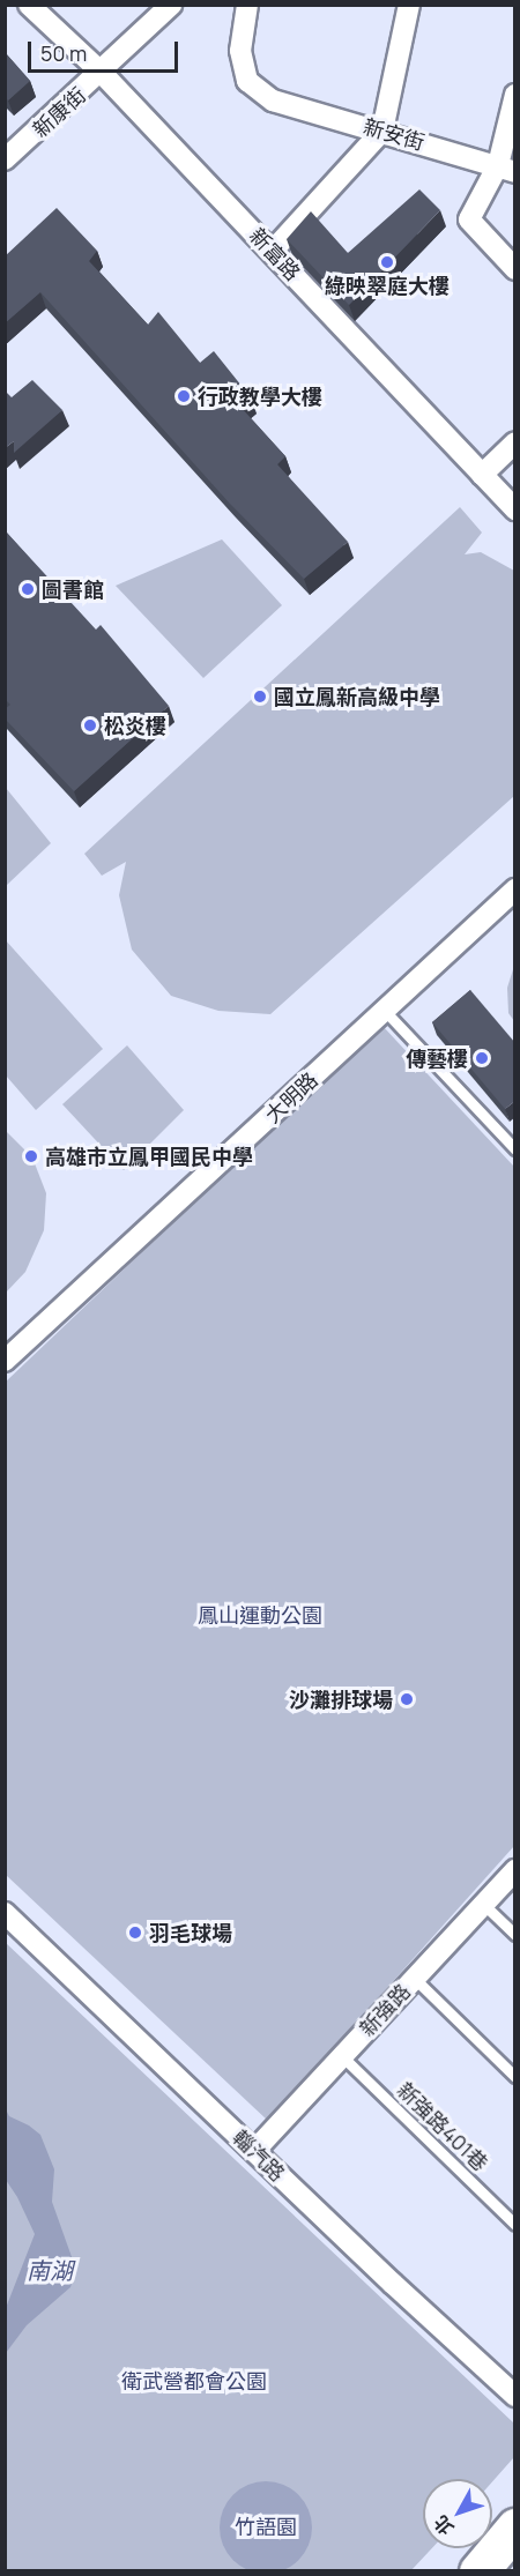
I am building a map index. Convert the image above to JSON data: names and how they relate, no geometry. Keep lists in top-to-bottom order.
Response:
{
  "streets": {
    "street": [
      "新康街",
      "新安街",
      "新富路",
      "大明路",
      "新強路",
      "輜汽路"
    ],
    "lane": ["新強路401巷"]
  },
  "crossings": [
    ["新康街", "新富路"],
    ["新強路", "新強路401巷"],
    ["新強路", "輜汽路"]
  ],
  "water": ["南湖"],
  "parks": ["鳳山運動公園", "衛武營都會公園", "竹語園"],
  "places": [
    "綠映翠庭大樓",
    "行政教學大樓",
    "圖書館",
    "國立鳳新高級中學",
    "松炎樓",
    "傳藝樓",
    "高雄市立鳳甲國民中學",
    "沙灘排球場",
    "羽毛球場"
  ],
  "scale_bar": "50 m",
  "north": "bottom left"
}
